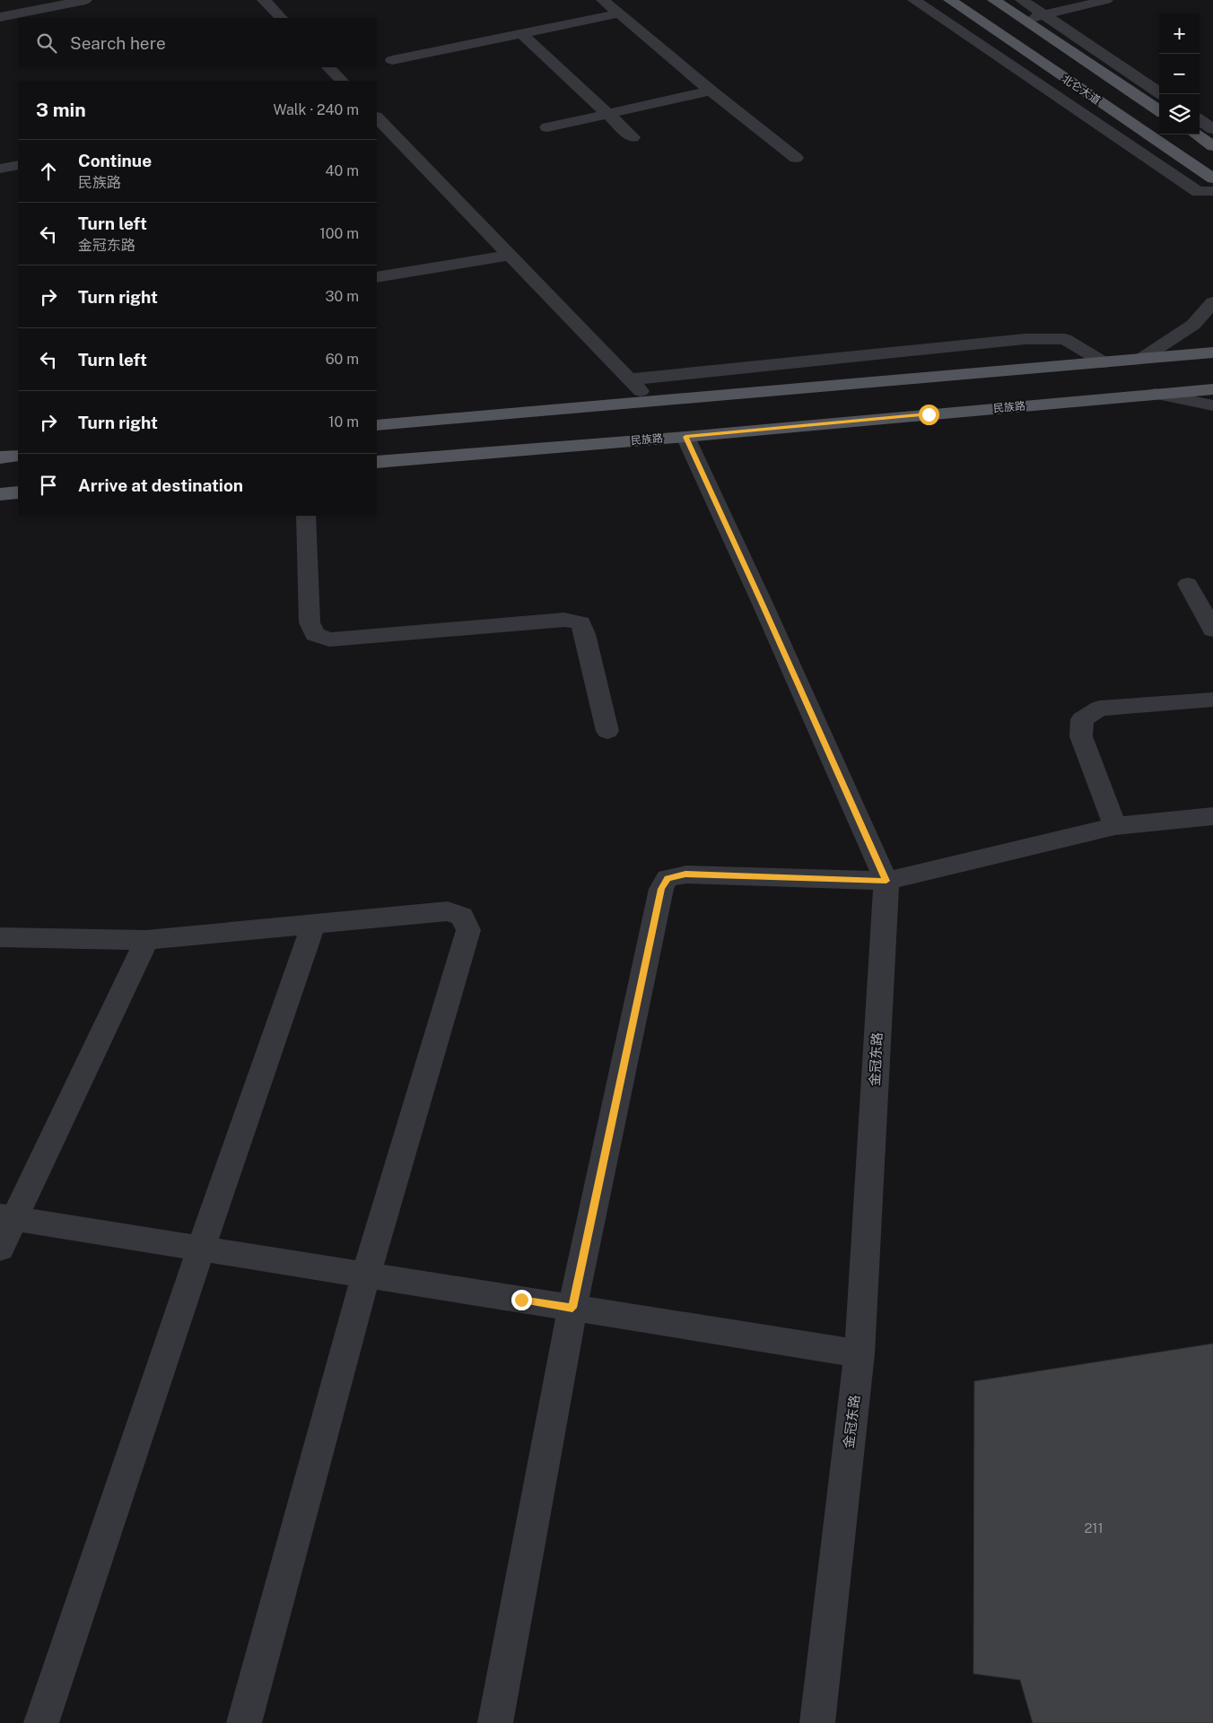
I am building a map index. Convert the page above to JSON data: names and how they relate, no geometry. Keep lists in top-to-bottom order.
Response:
{
  "streets": {
    "main road": ["北仑大道", "民族路"],
    "street": ["金冠东路"]
  },
  "crossings": [
    ["民族路", "金冠东路"]
  ],
  "house_numbers": ["211"],
  "page": {
    "map_buttons": ["+", "−"],
    "search": "Search here",
    "heading": ["3 min", "Walk · 240 m"],
    "list": [
      ["Continue", "民族路", "40 m"],
      ["Turn left", "金冠东路", "100 m"],
      ["Turn right", "30 m"],
      ["Turn left", "60 m"],
      ["Turn right", "10 m"],
      "Arrive at destination"
    ]
  }
}
